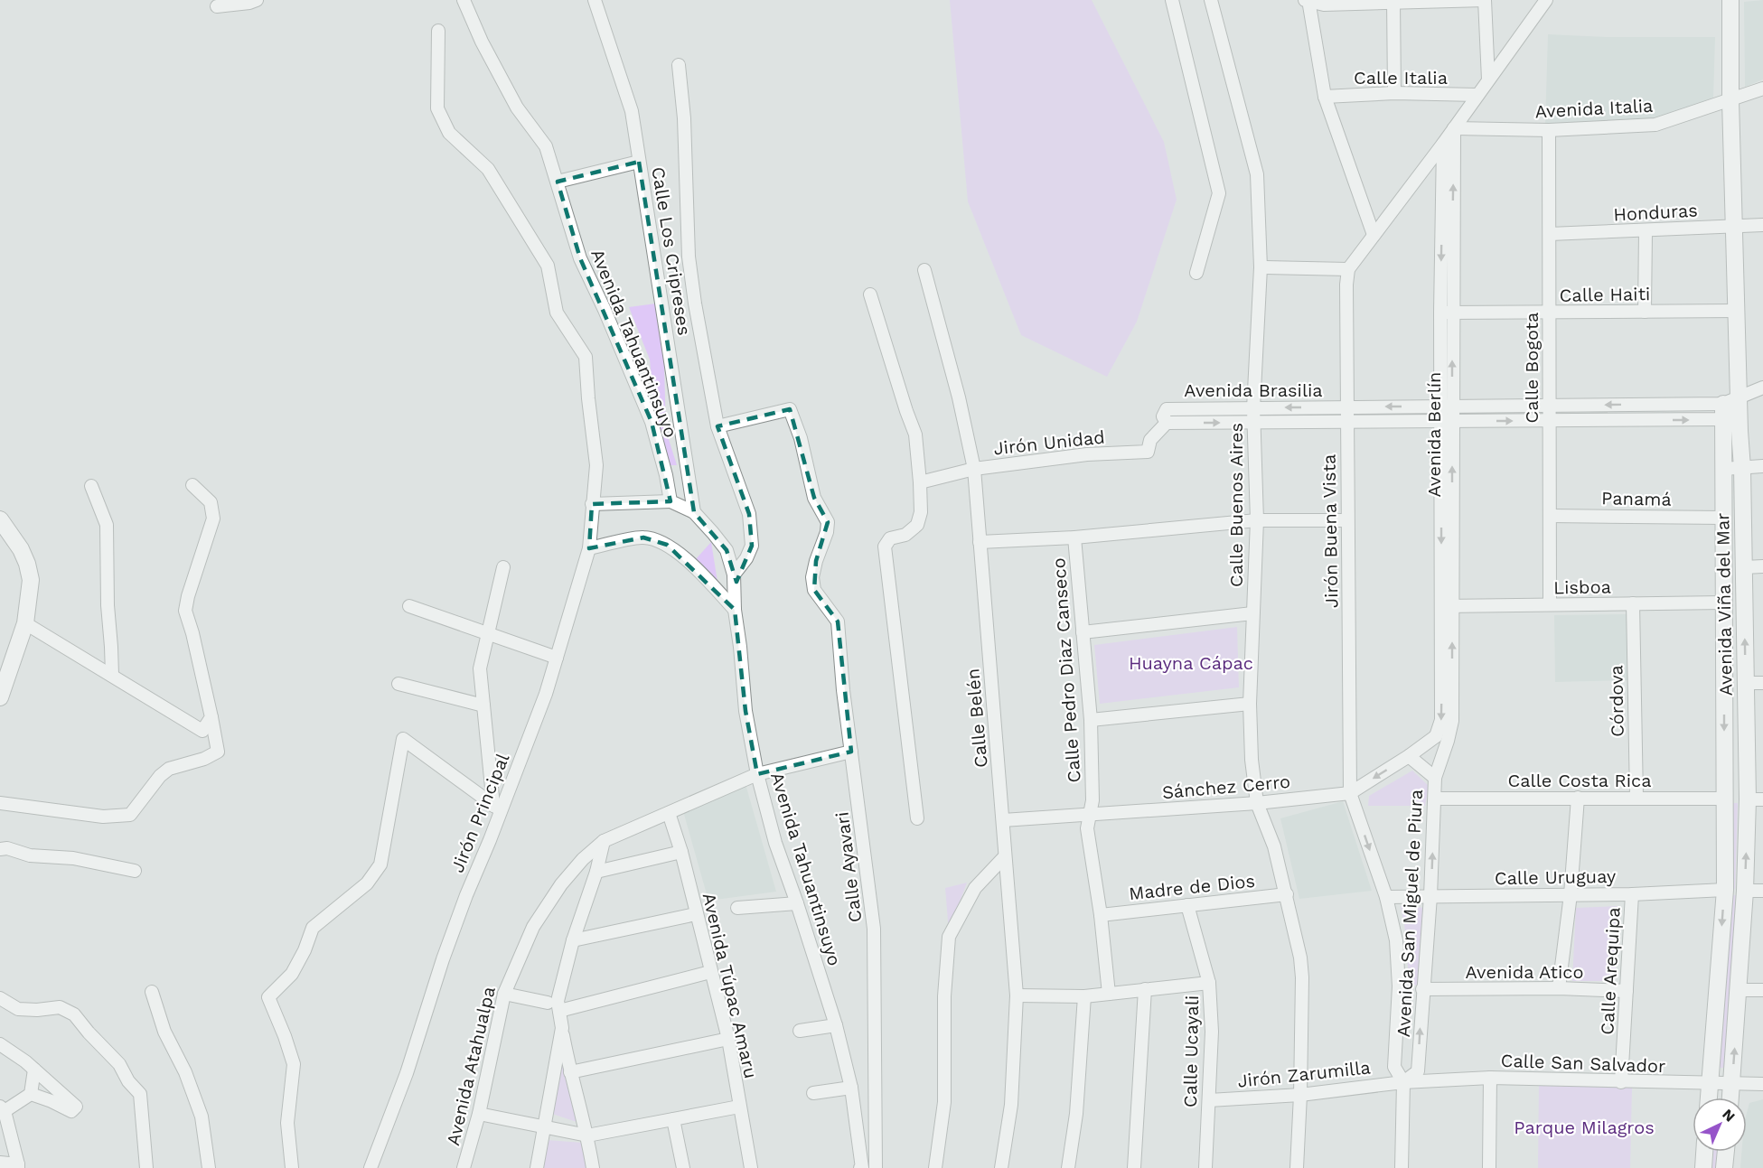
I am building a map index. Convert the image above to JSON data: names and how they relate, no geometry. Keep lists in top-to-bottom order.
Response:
{
  "streets": {
    "main road": ["Avenida Viña del Mar"],
    "street": [
      "Calle Italia",
      "Avenida Italia",
      "Honduras",
      "Calle Los Cripreses",
      "Calle Haiti",
      "Avenida Tahuantinsuyo",
      "Calle Bogota",
      "Avenida Brasilia",
      "Avenida Berlín",
      "Jirón Unidad",
      "Panamá",
      "Calle Buenos Aires",
      "Jirón Buena Vista",
      "Lisboa",
      "Calle Pedro Diaz Canseco",
      "Córdova",
      "Calle Belén",
      "Calle Costa Rica",
      "Sánchez Cerro",
      "Jirón Principal",
      "Calle Ayavari",
      "Calle Uruguay",
      "Madre de Dios",
      "Avenida San Miguel de Piura",
      "Calle Arequipa",
      "Avenida Atico",
      "Avenida Túpac Amaru",
      "Calle Ucayali",
      "Calle San Salvador",
      "Avenida Atahualpa",
      "Jirón Zarumilla"
    ]
  },
  "crossings": [
    ["Avenida Italia", "Calle Bogota"],
    ["Avenida Italia", "Avenida Berlín"],
    ["Avenida Italia", "Avenida Viña del Mar"],
    ["Honduras", "Calle Bogota"],
    ["Honduras", "Avenida Viña del Mar"],
    ["Calle Los Cripreses", "Avenida Tahuantinsuyo"],
    ["Calle Haiti", "Calle Bogota"],
    ["Calle Haiti", "Avenida Berlín"],
    ["Calle Haiti", "Avenida Viña del Mar"],
    ["Avenida Tahuantinsuyo", "Avenida Atahualpa"],
    ["Calle Bogota", "Avenida Brasilia"],
    ["Calle Bogota", "Panamá"],
    ["Calle Bogota", "Lisboa"],
    ["Avenida Brasilia", "Avenida Berlín"],
    ["Avenida Brasilia", "Jirón Unidad"],
    ["Avenida Brasilia", "Calle Buenos Aires"],
    ["Avenida Brasilia", "Jirón Buena Vista"],
    ["Avenida Brasilia", "Avenida Viña del Mar"],
    ["Avenida Berlín", "Lisboa"],
    ["Avenida Berlín", "Sánchez Cerro"],
    ["Avenida Berlín", "Avenida San Miguel de Piura"],
    ["Jirón Unidad", "Calle Belén"],
    ["Panamá", "Avenida Viña del Mar"],
    ["Calle Buenos Aires", "Sánchez Cerro"],
    ["Calle Buenos Aires", "Madre de Dios"],
    ["Calle Buenos Aires", "Jirón Zarumilla"],
    ["Jirón Buena Vista", "Sánchez Cerro"],
    ["Jirón Buena Vista", "Avenida San Miguel de Piura"],
    ["Lisboa", "Avenida Viña del Mar"],
    ["Lisboa", "Córdova"],
    ["Avenida Viña del Mar", "Calle Costa Rica"],
    ["Avenida Viña del Mar", "Calle Uruguay"],
    ["Avenida Viña del Mar", "Calle San Salvador"],
    ["Calle Pedro Diaz Canseco", "Sánchez Cerro"],
    ["Calle Pedro Diaz Canseco", "Madre de Dios"],
    ["Córdova", "Calle Costa Rica"],
    ["Calle Belén", "Sánchez Cerro"],
    ["Calle Costa Rica", "Avenida San Miguel de Piura"],
    ["Sánchez Cerro", "Avenida San Miguel de Piura"],
    ["Calle Ayavari", "Avenida Atahualpa"],
    ["Calle Uruguay", "Avenida San Miguel de Piura"],
    ["Calle Uruguay", "Calle Arequipa"],
    ["Madre de Dios", "Calle Ucayali"],
    ["Avenida San Miguel de Piura", "Avenida Atico"],
    ["Avenida San Miguel de Piura", "Calle San Salvador"],
    ["Avenida San Miguel de Piura", "Jirón Zarumilla"],
    ["Calle Arequipa", "Avenida Atico"],
    ["Calle Arequipa", "Calle San Salvador"],
    ["Avenida Túpac Amaru", "Avenida Atahualpa"],
    ["Calle Ucayali", "Jirón Zarumilla"],
    ["Calle San Salvador", "Jirón Zarumilla"]
  ],
  "parks": ["Huayna Cápac", "Parque Milagros"],
  "north": "top right"
}
